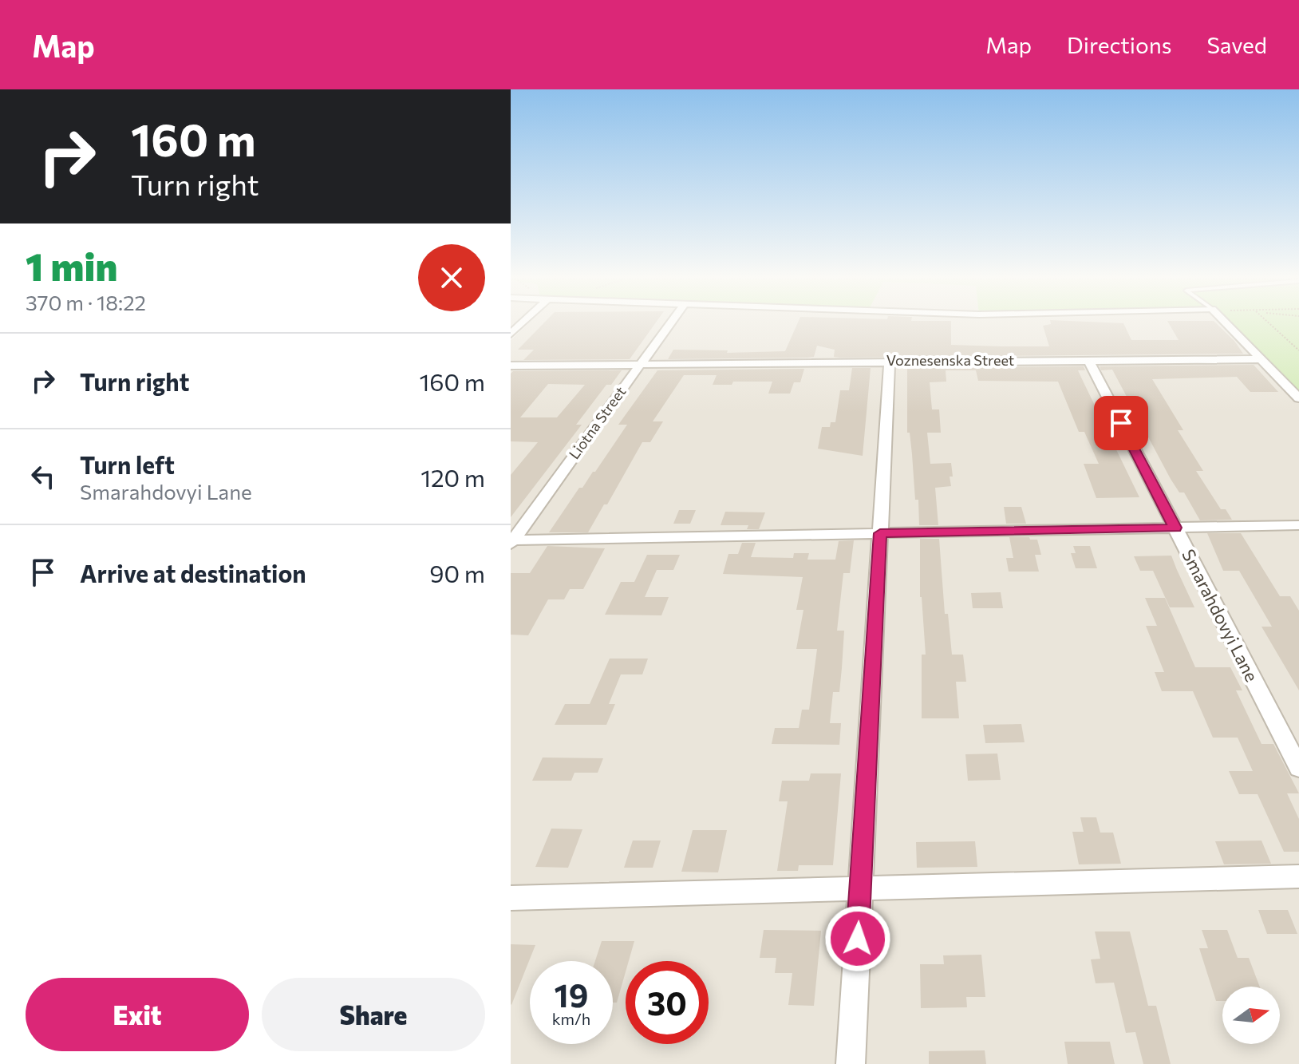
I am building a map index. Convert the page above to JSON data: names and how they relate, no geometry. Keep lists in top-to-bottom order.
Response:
{
  "streets": {
    "street": ["Voznesenska Street", "Liotna Street", "Smarahdovyi Lane"]
  },
  "crossings": [
    ["Voznesenska Street", "Liotna Street"],
    ["Voznesenska Street", "Smarahdovyi Lane"]
  ],
  "north": "right",
  "page": {
    "header": "Map",
    "nav": ["Map", "Directions", "Saved"],
    "turn": ["160 m", "Turn right"],
    "heading": ["1 min", "370 m · 18:22"],
    "list": [
      {
        "name": "Turn right",
        "value": "160 m"
      },
      {
        "name": "Turn left",
        "note": "Smarahdovyi Lane",
        "value": "120 m"
      },
      {
        "name": "Arrive at destination",
        "value": "90 m"
      }
    ],
    "speed": "19 km/h",
    "limit": "30",
    "buttons": ["Exit", "Share"]
  }
}
